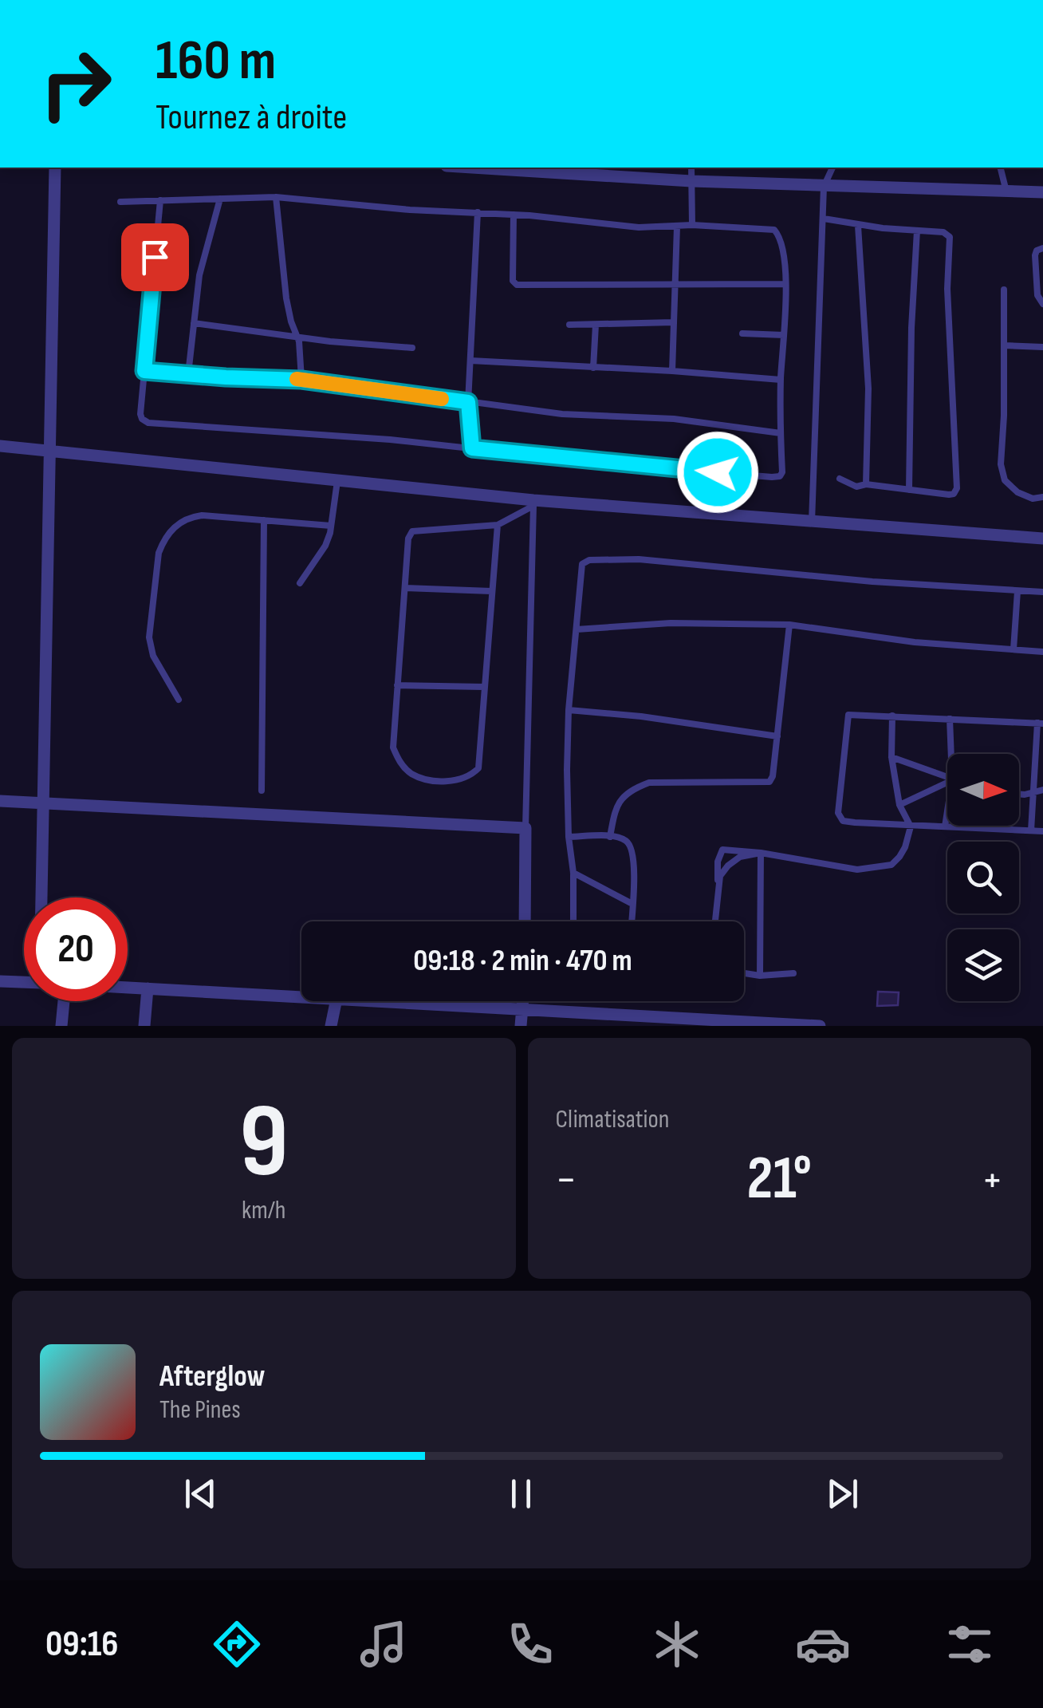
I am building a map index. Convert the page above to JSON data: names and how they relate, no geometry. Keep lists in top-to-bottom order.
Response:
{
  "north": "right",
  "page": {
    "turn": ["160 m", "Tournez à droite"],
    "limit": "20",
    "trip": "09:18 · 2 min · 470 m",
    "tile": [
      ["9", "km/h"],
      "Climatisation"
    ],
    "heat": ["−", "21°", "+"],
    "song": ["Afterglow", "The Pines"],
    "tabs": "09:16"
  }
}
